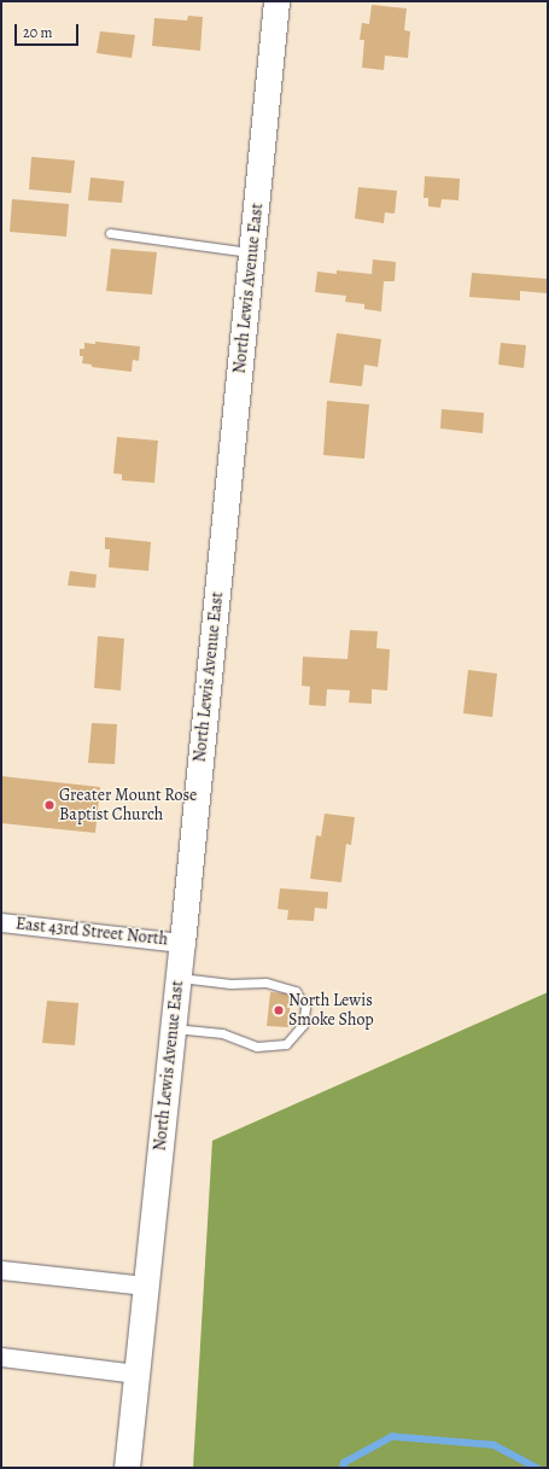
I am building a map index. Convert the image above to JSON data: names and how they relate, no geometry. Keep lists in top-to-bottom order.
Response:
{
  "streets": {
    "main road": ["North Lewis Avenue East"],
    "street": ["East 43rd Street North"]
  },
  "crossings": [
    ["North Lewis Avenue East", "East 43rd Street North"]
  ],
  "places": ["Greater Mount Rose Baptist Church", "North Lewis Smoke Shop"],
  "scale_bar": "20 m"
}
